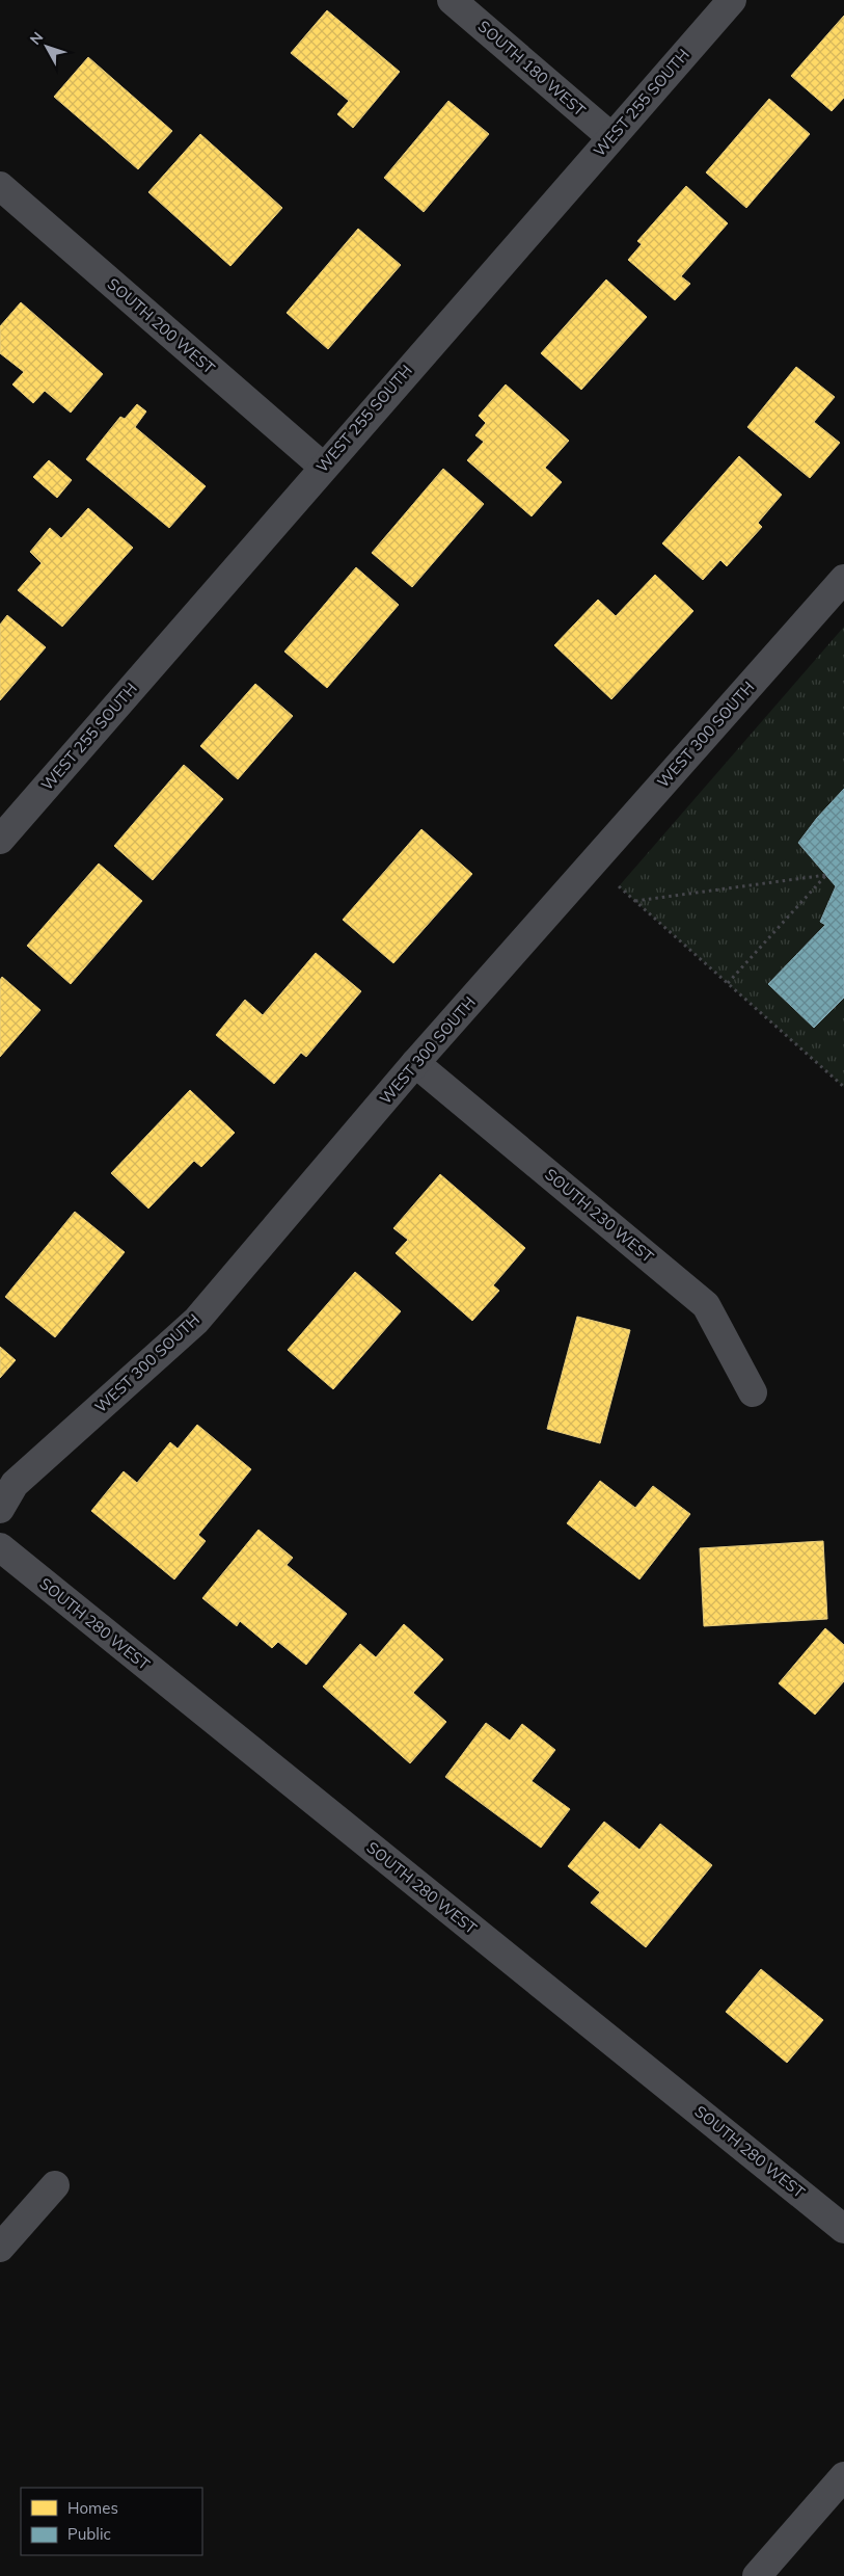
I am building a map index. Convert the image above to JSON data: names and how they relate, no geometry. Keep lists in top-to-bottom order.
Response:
{
  "streets": {
    "street": [
      "SOUTH 180 WEST",
      "WEST 255 SOUTH",
      "SOUTH 200 WEST",
      "WEST 300 SOUTH",
      "SOUTH 230 WEST",
      "SOUTH 280 WEST"
    ]
  },
  "crossings": [
    ["SOUTH 180 WEST", "WEST 255 SOUTH"],
    ["WEST 255 SOUTH", "SOUTH 200 WEST"],
    ["WEST 300 SOUTH", "SOUTH 230 WEST"]
  ],
  "legend": ["Homes", "Public"],
  "north": "top left"
}
